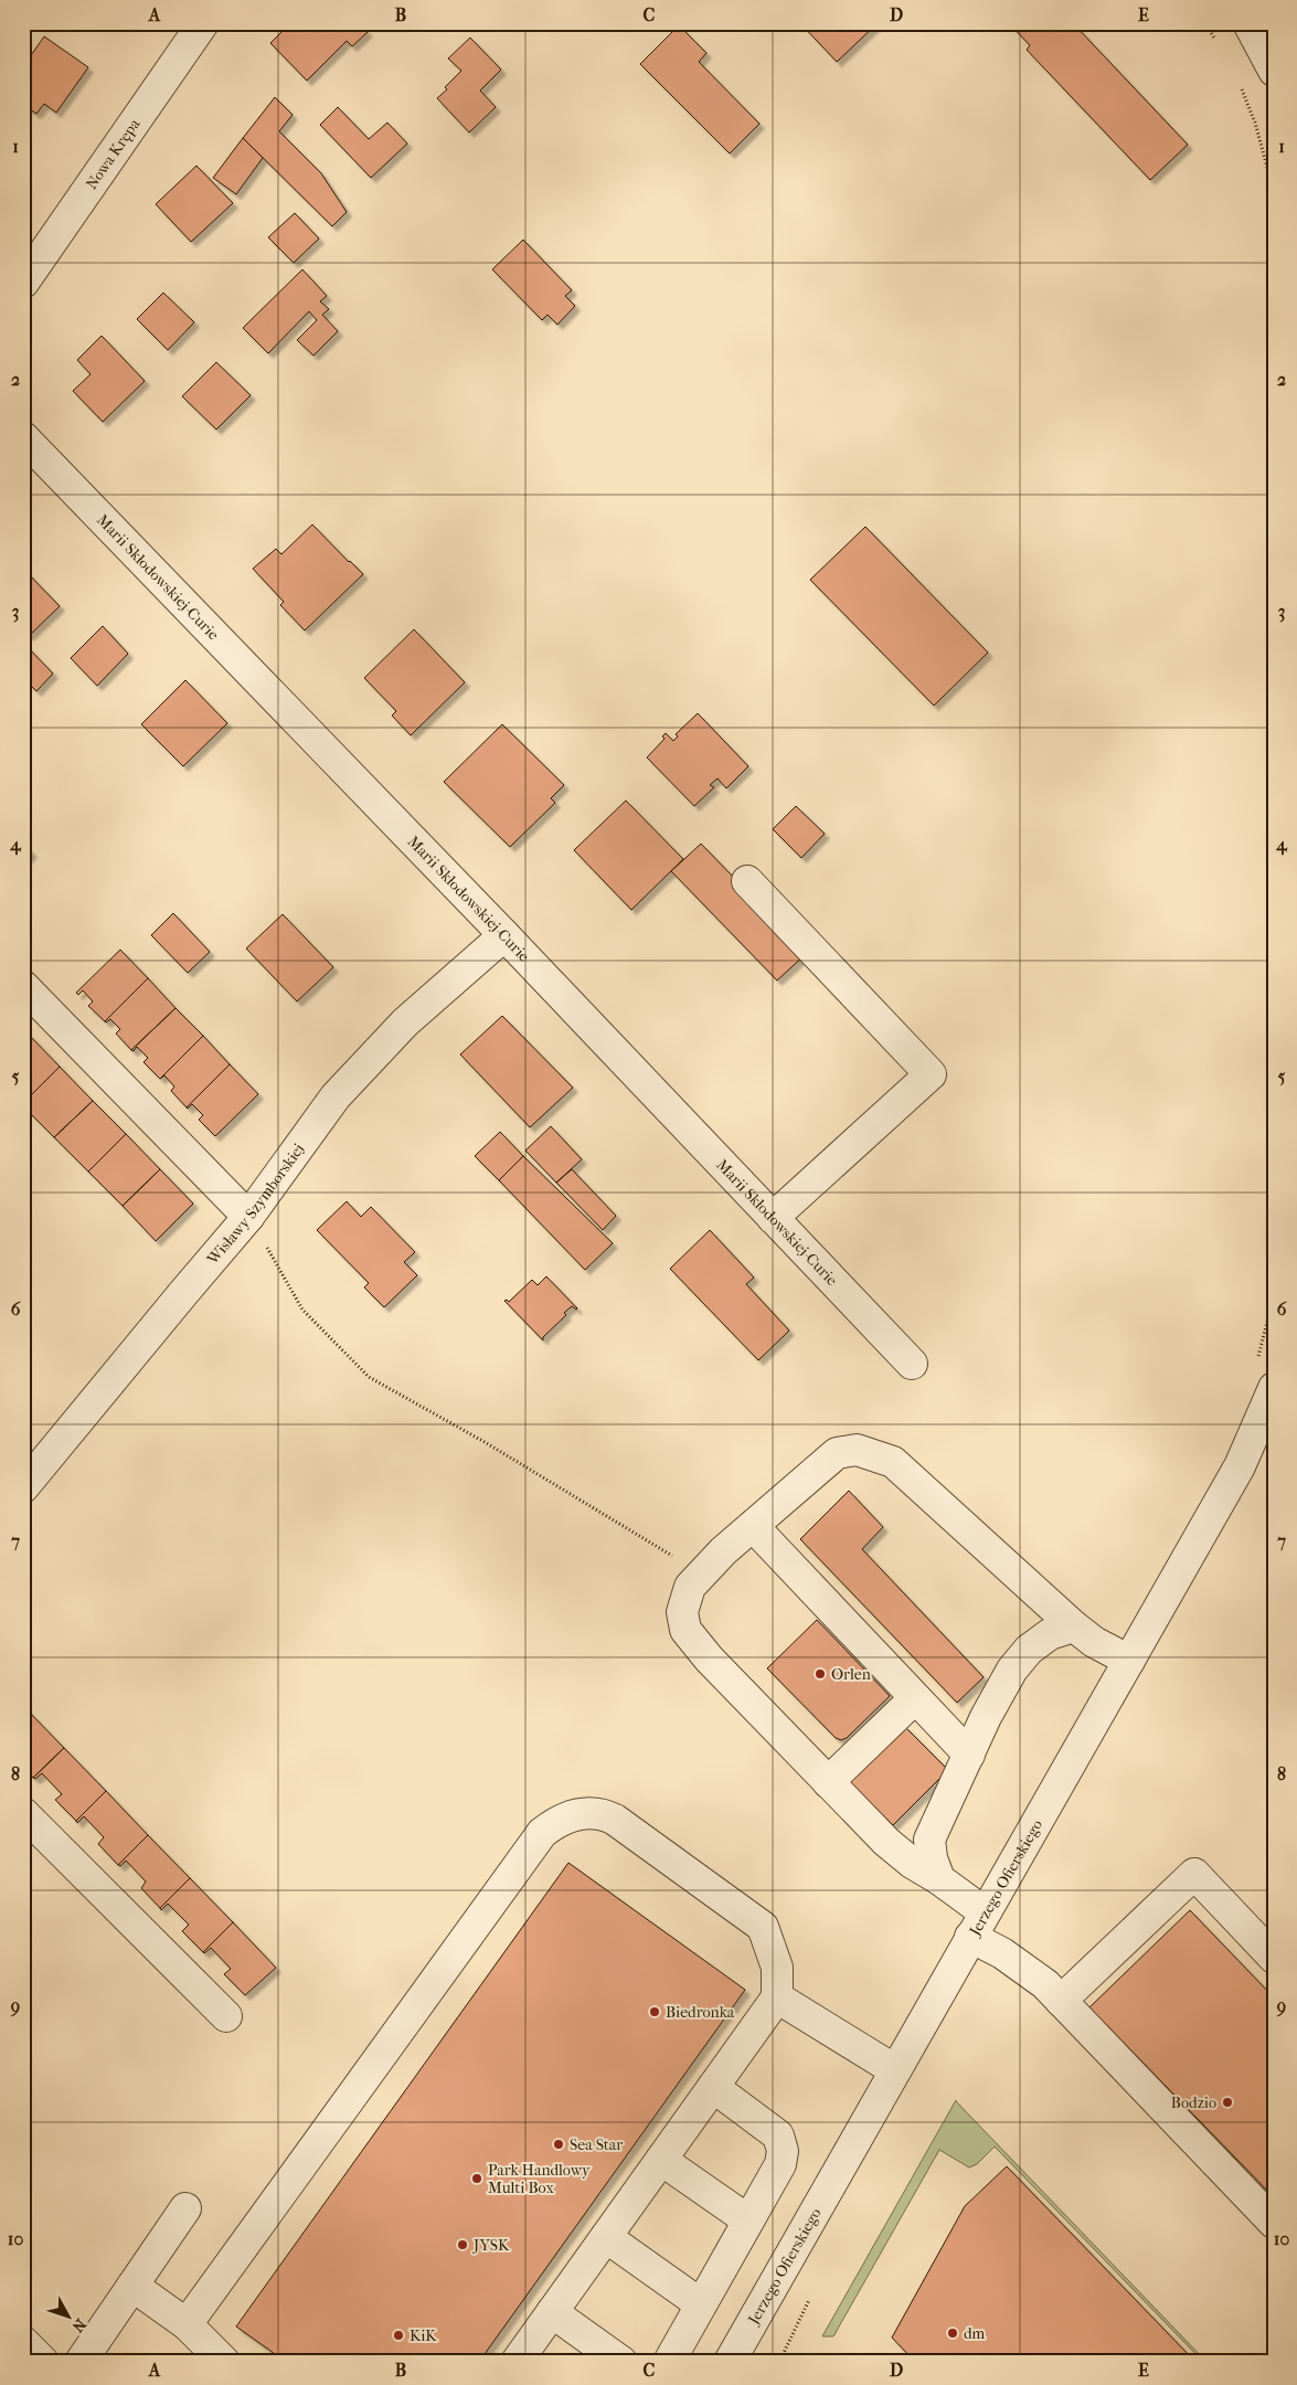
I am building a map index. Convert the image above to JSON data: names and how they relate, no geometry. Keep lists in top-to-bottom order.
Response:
{
  "streets": {
    "street": [
      "Nowa Krępa",
      "Marii Skłodowskiej-Curie",
      "Wisławy Szymborskiej",
      "Jerzego Ofierskiego"
    ]
  },
  "crossings": [
    ["Marii Skłodowskiej-Curie", "Wisławy Szymborskiej"]
  ],
  "places": [
    "Orlen",
    "Biedronka",
    "Bodzio",
    "Sea Star",
    "Park Handlowy Multi Box",
    "JYSK",
    "dm",
    "KiK"
  ],
  "north": "bottom right",
  "grid": {
    "columns": [
      "A",
      "B",
      "C",
      "D",
      "E"
    ],
    "rows": [
      "1",
      "2",
      "3",
      "4",
      "5",
      "6",
      "7",
      "8",
      "9",
      "10"
    ]
  }
}
